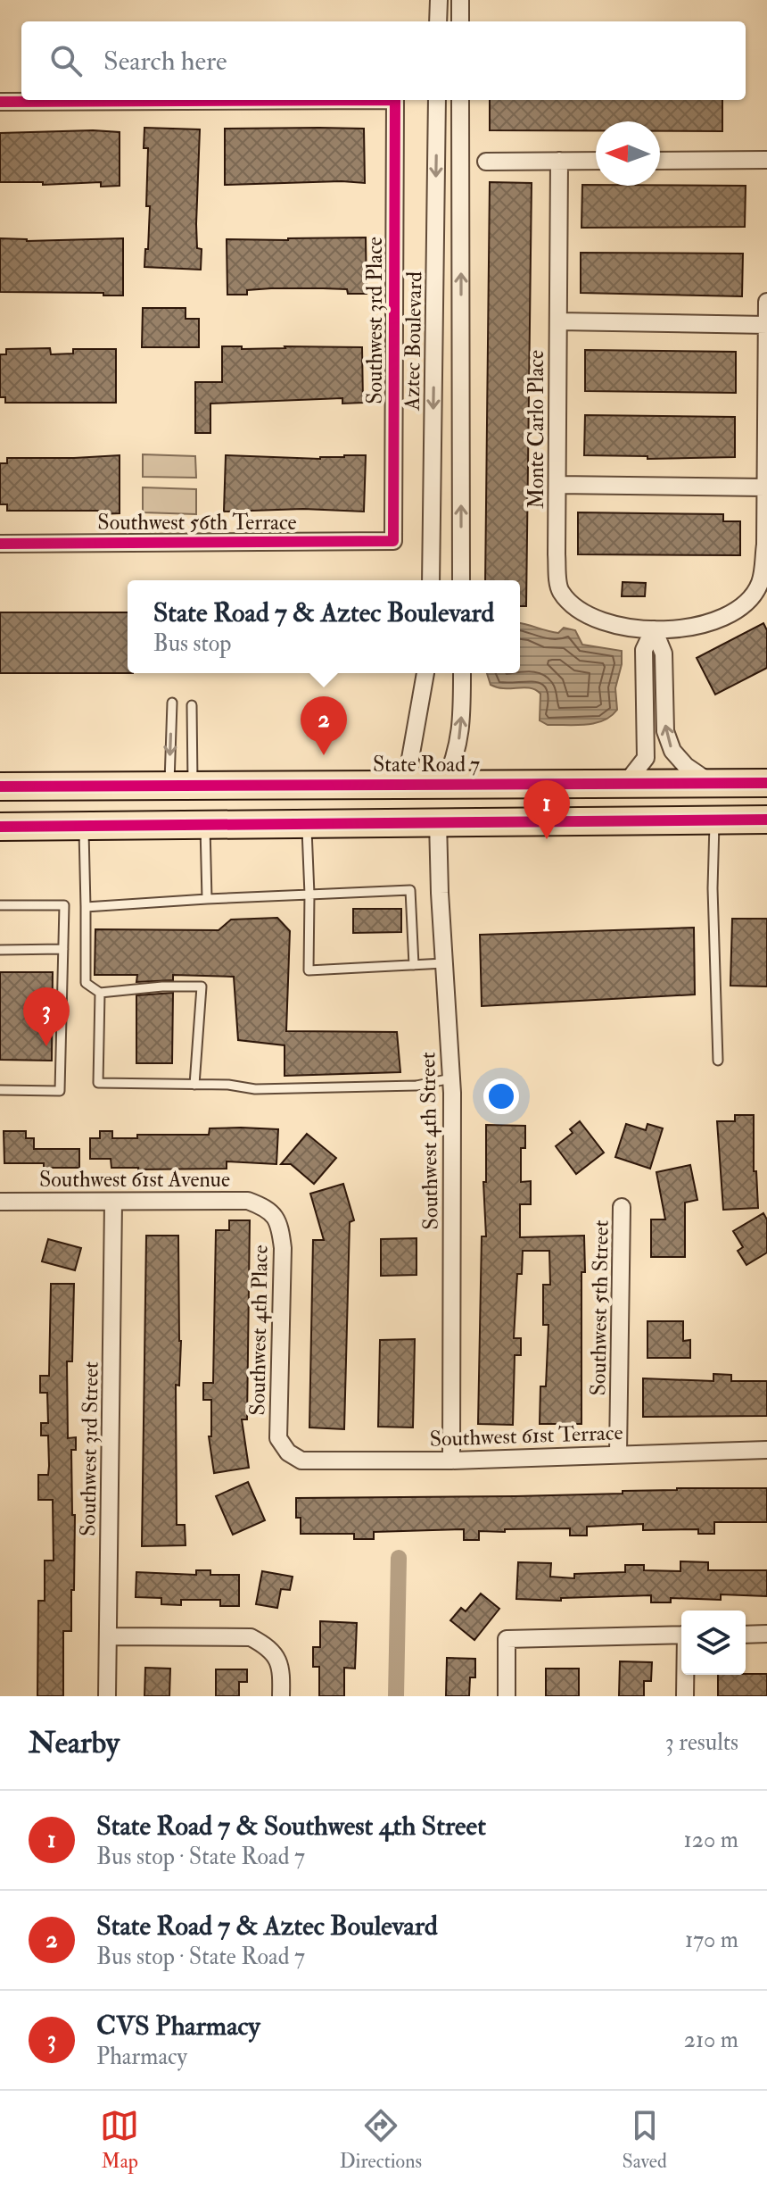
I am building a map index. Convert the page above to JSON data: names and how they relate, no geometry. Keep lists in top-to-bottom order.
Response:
{
  "streets": {
    "main road": ["State Road 7"],
    "street": [
      "Southwest 3rd Place",
      "Aztec Boulevard",
      "Monte Carlo Place",
      "Southwest 56th Terrace",
      "Southwest 4th Street",
      "Southwest 61st Avenue",
      "Southwest 5th Street",
      "Southwest 4th Place",
      "Southwest 61st Terrace",
      "Southwest 3rd Street"
    ]
  },
  "crossings": [
    ["Southwest 3rd Place", "Southwest 56th Terrace"],
    ["Southwest 4th Street", "Southwest 61st Terrace"],
    ["Southwest 61st Avenue", "Southwest 4th Place"],
    ["Southwest 61st Avenue", "Southwest 3rd Street"],
    ["Southwest 5th Street", "Southwest 61st Terrace"],
    ["Southwest 4th Place", "Southwest 61st Terrace"]
  ],
  "north": "left",
  "page": {
    "search": "Search here",
    "popup": ["State Road 7 & Aztec Boulevard", "Bus stop"],
    "pins": ["2", "1", "3"],
    "heading": ["Nearby", "3 results"],
    "list": [
      {
        "mark": "1",
        "name": "State Road 7 & Southwest 4th Street",
        "note": "Bus stop · State Road 7",
        "value": "120 m"
      },
      {
        "mark": "2",
        "name": "State Road 7 & Aztec Boulevard",
        "note": "Bus stop · State Road 7",
        "value": "170 m"
      },
      {
        "mark": "3",
        "name": "CVS Pharmacy",
        "note": "Pharmacy",
        "value": "210 m"
      }
    ],
    "nav": ["Map", "Directions", "Saved"]
  }
}
